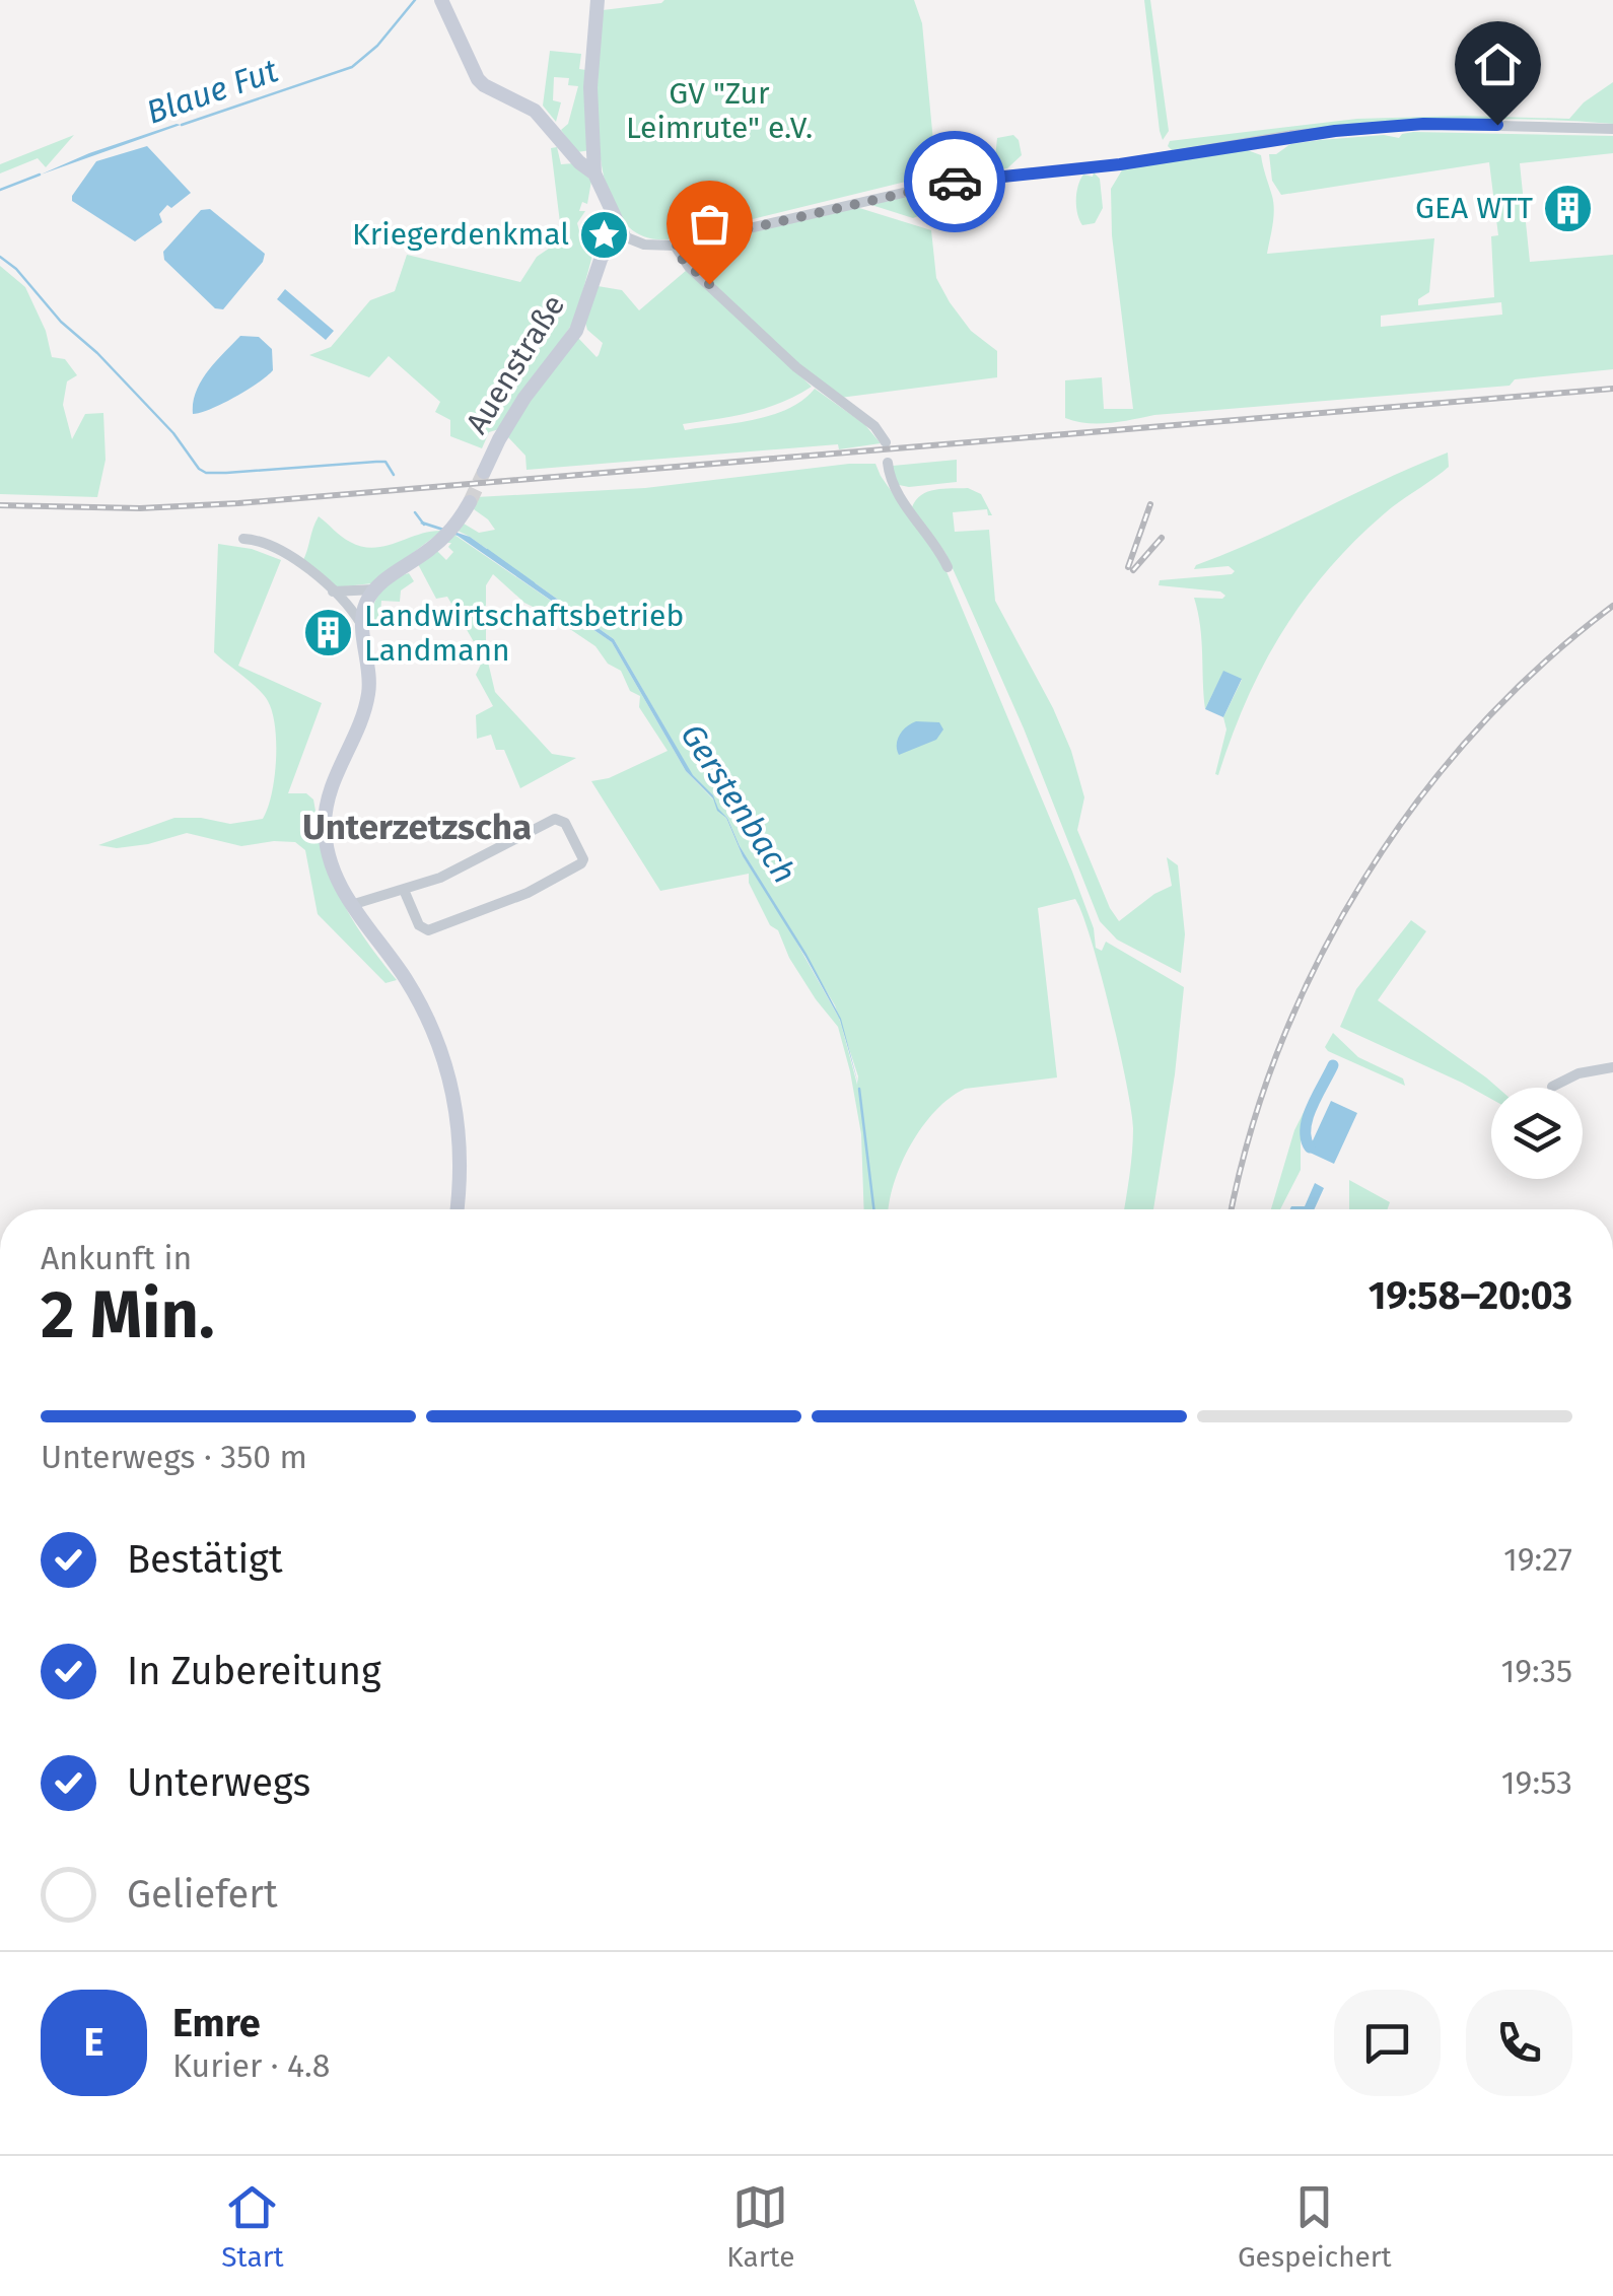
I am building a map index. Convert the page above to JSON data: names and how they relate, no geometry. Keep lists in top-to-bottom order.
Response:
{
  "streets": {
    "street": ["Auenstraße"]
  },
  "districts": ["Unterzetzscha"],
  "water": ["Blaue Fut", "Gerstenbach"],
  "parks": ["GV \"Zur Leimrute\" e.V."],
  "places": {
    "building": ["GEA WTT", "Landwirtschaftsbetrieb Landmann"],
    "place": ["Kriegerdenkmal"]
  },
  "page": {
    "heading": ["2 Min.", "Ankunft in", "19:58–20:03"],
    "panel": ["Emre", "Kurier · 4.8"],
    "bar": "Unterwegs · 350 m",
    "list": [
      ["Bestätigt", "19:27"],
      ["In Zubereitung", "19:35"],
      ["Unterwegs", "19:53"],
      "Geliefert"
    ],
    "round": "E",
    "tabs": ["Start", "Karte", "Gespeichert"]
  }
}
